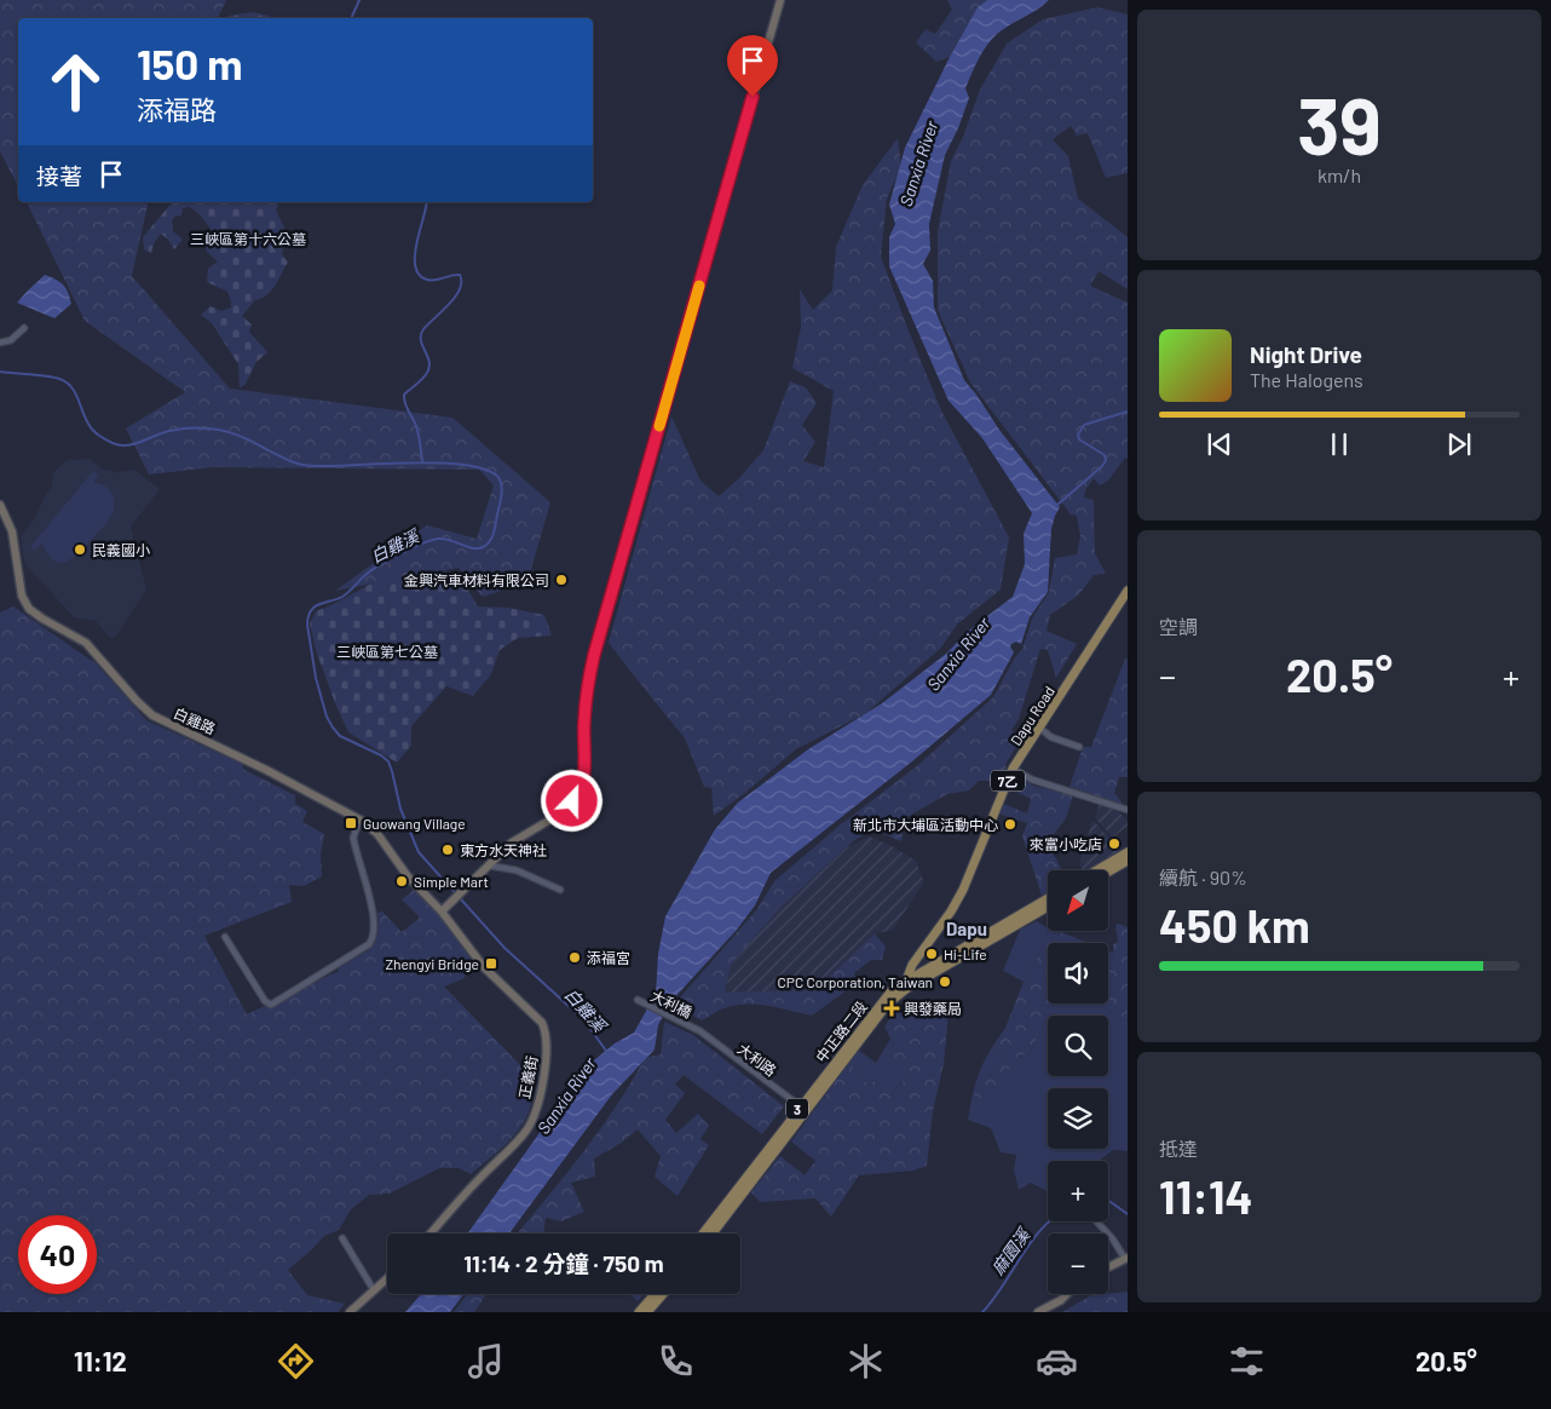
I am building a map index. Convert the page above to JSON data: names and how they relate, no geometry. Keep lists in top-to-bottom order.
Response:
{
  "streets": {
    "main road": [
      "Dapu Road",
      "7乙",
      "中正路二段",
      "3"
    ],
    "street": [
      "白雞路",
      "大利橋",
      "大利路",
      "正義街"
    ]
  },
  "crossings": [
    ["Dapu Road", "中正路二段"],
    ["白雞路", "正義街"],
    ["大利橋", "大利路"],
    ["中正路二段", "大利路"]
  ],
  "districts": ["Dapu"],
  "water": ["Sanxia River", "白雞溪", "麻園溪"],
  "parks": ["三峽區第十六公墓", "三峽區第七公墓"],
  "places": {
    "other": [
      "民義國小",
      "金興汽車材料有限公司",
      "新北市大埔區活動中心",
      "來富小吃店",
      "東方水天神社",
      "Simple Mart",
      "Hi-Life",
      "添福宮",
      "CPC Corporation, Taiwan"
    ],
    "transit": ["Guowang Village", "Zhengyi Bridge"],
    "health": ["興發藥局"]
  },
  "north": "bottom left",
  "page": {
    "tile": [
      ["39", "km/h"],
      "空調",
      ["續航 · 90%", "450 km"],
      ["抵達", "11:14"]
    ],
    "turn": ["150 m", "添福路"],
    "then": "接著",
    "song": ["Night Drive", "The Halogens"],
    "heat": ["−", "20.5°", "+"],
    "map_buttons": ["+", "−"],
    "limit": "40",
    "trip": "11:14 · 2 分鐘 · 750 m",
    "tabs": ["11:12", "20.5°"]
  }
}
